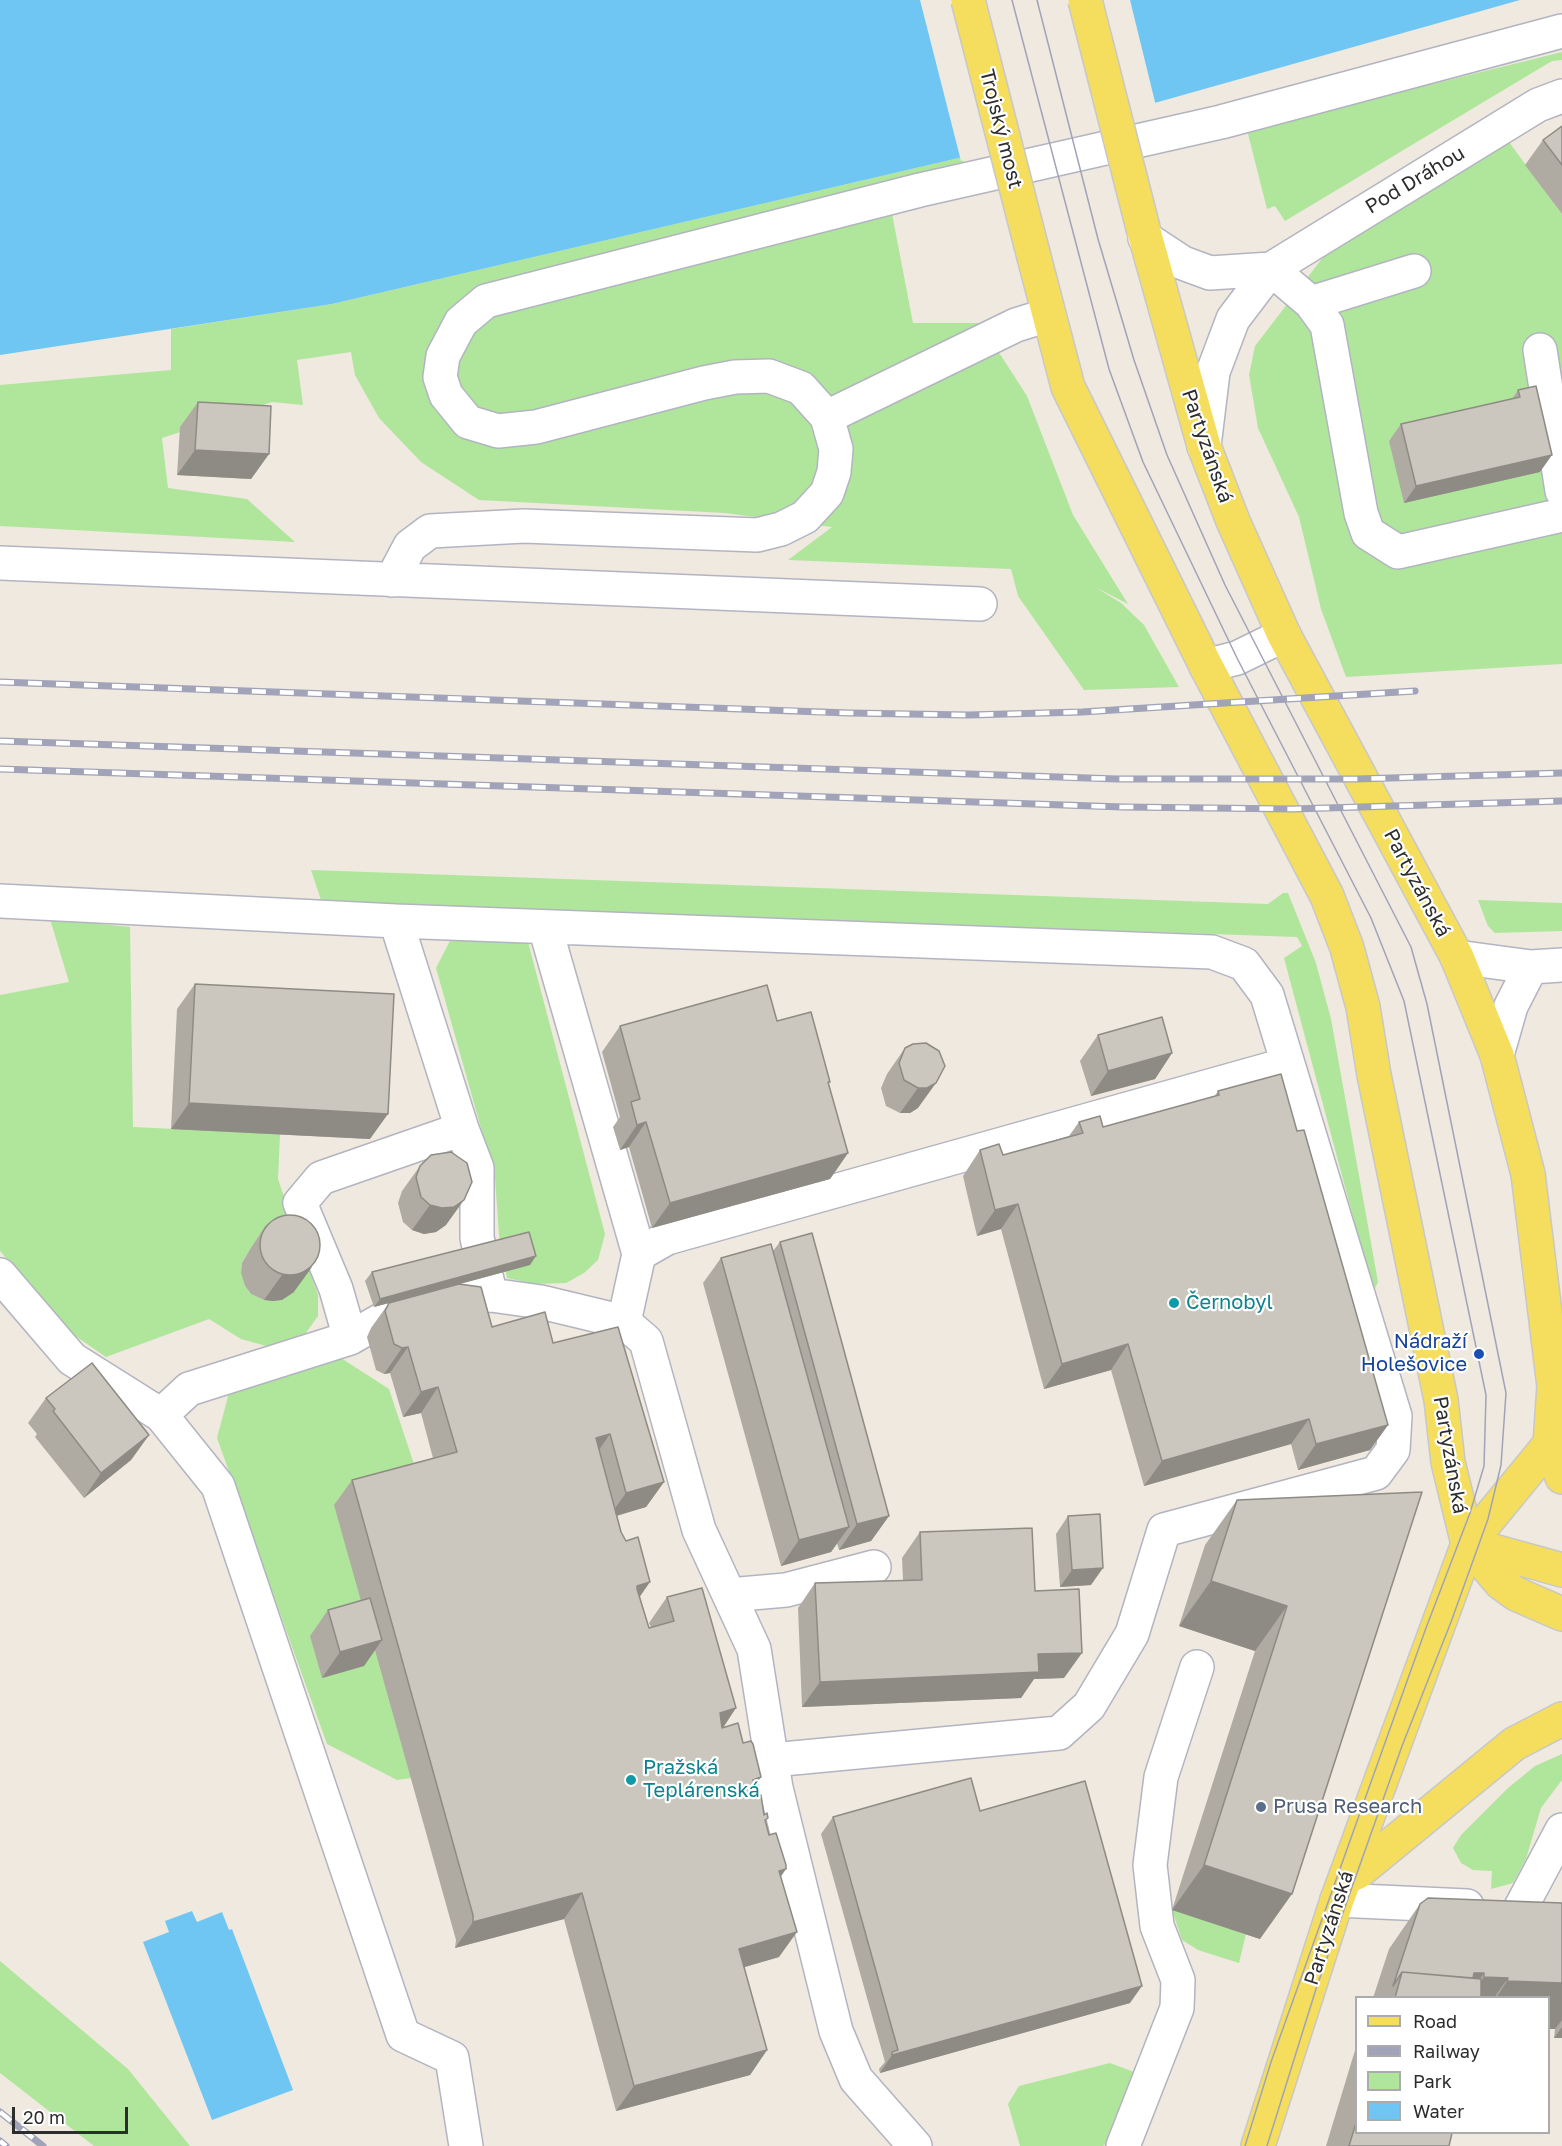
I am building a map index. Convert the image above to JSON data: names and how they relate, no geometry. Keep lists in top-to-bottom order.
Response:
{
  "streets": {
    "main road": ["Trojský most", "Partyzánská"],
    "street": ["Pod Dráhou"]
  },
  "crossings": [
    ["Trojský most", "Partyzánská"],
    ["Pod Dráhou", "Partyzánská"]
  ],
  "places": [
    "Černobyl",
    "Nádraží Holešovice",
    "Pražská Teplárenská",
    "Prusa Research"
  ],
  "legend": [
    "Road",
    "Railway",
    "Park",
    "Water"
  ],
  "scale_bar": "20 m"
}
